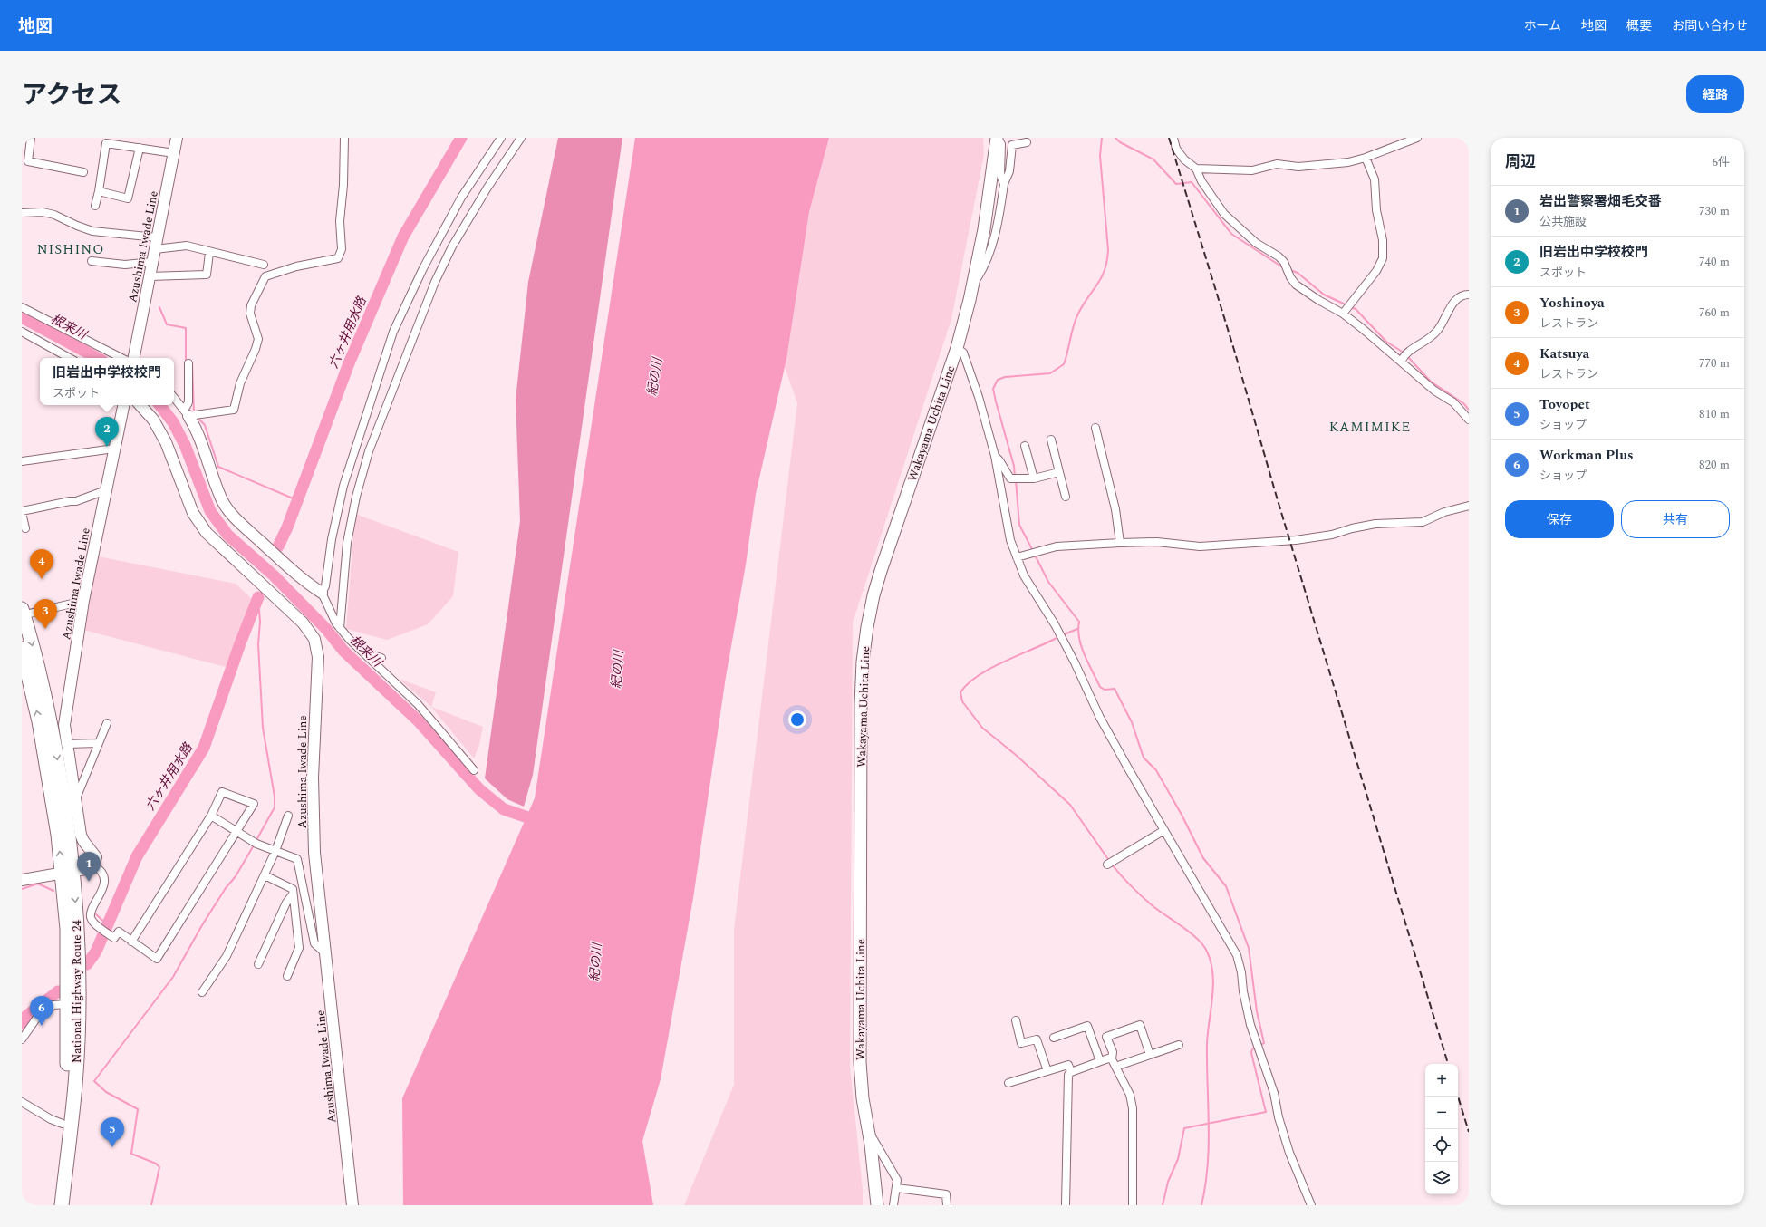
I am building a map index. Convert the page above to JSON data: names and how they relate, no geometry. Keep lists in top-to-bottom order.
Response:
{
  "streets": {
    "highway": ["National Highway Route 24"],
    "main road": ["Azushima Iwade Line", "Wakayama Uchita Line"]
  },
  "districts": ["NISHINO", "KAMIMIKE"],
  "water": ["根来川", "六ヶ井用水路", "紀の川"],
  "page": {
    "header": "地図",
    "nav": [
      "ホーム",
      "地図",
      "概要",
      "お問い合わせ"
    ],
    "title": "アクセス",
    "buttons": [
      "経路",
      ["保存", "共有"]
    ],
    "heading": ["周辺", "6件"],
    "list": [
      {
        "mark": "1",
        "name": "岩出警察署畑毛交番",
        "note": "公共施設",
        "value": "730 m"
      },
      {
        "mark": "2",
        "name": "旧岩出中学校校門",
        "note": "スポット",
        "value": "740 m"
      },
      {
        "mark": "3",
        "name": "Yoshinoya",
        "note": "レストラン",
        "value": "760 m"
      },
      {
        "mark": "4",
        "name": "Katsuya",
        "note": "レストラン",
        "value": "770 m"
      },
      {
        "mark": "5",
        "name": "Toyopet",
        "note": "ショップ",
        "value": "810 m"
      },
      {
        "mark": "6",
        "name": "Workman Plus",
        "note": "ショップ",
        "value": "820 m"
      }
    ],
    "popup": ["旧岩出中学校校門", "スポット"],
    "pins": [
      "2",
      "4",
      "3",
      "1",
      "6",
      "5"
    ],
    "map_buttons": ["+", "−"]
  }
}
